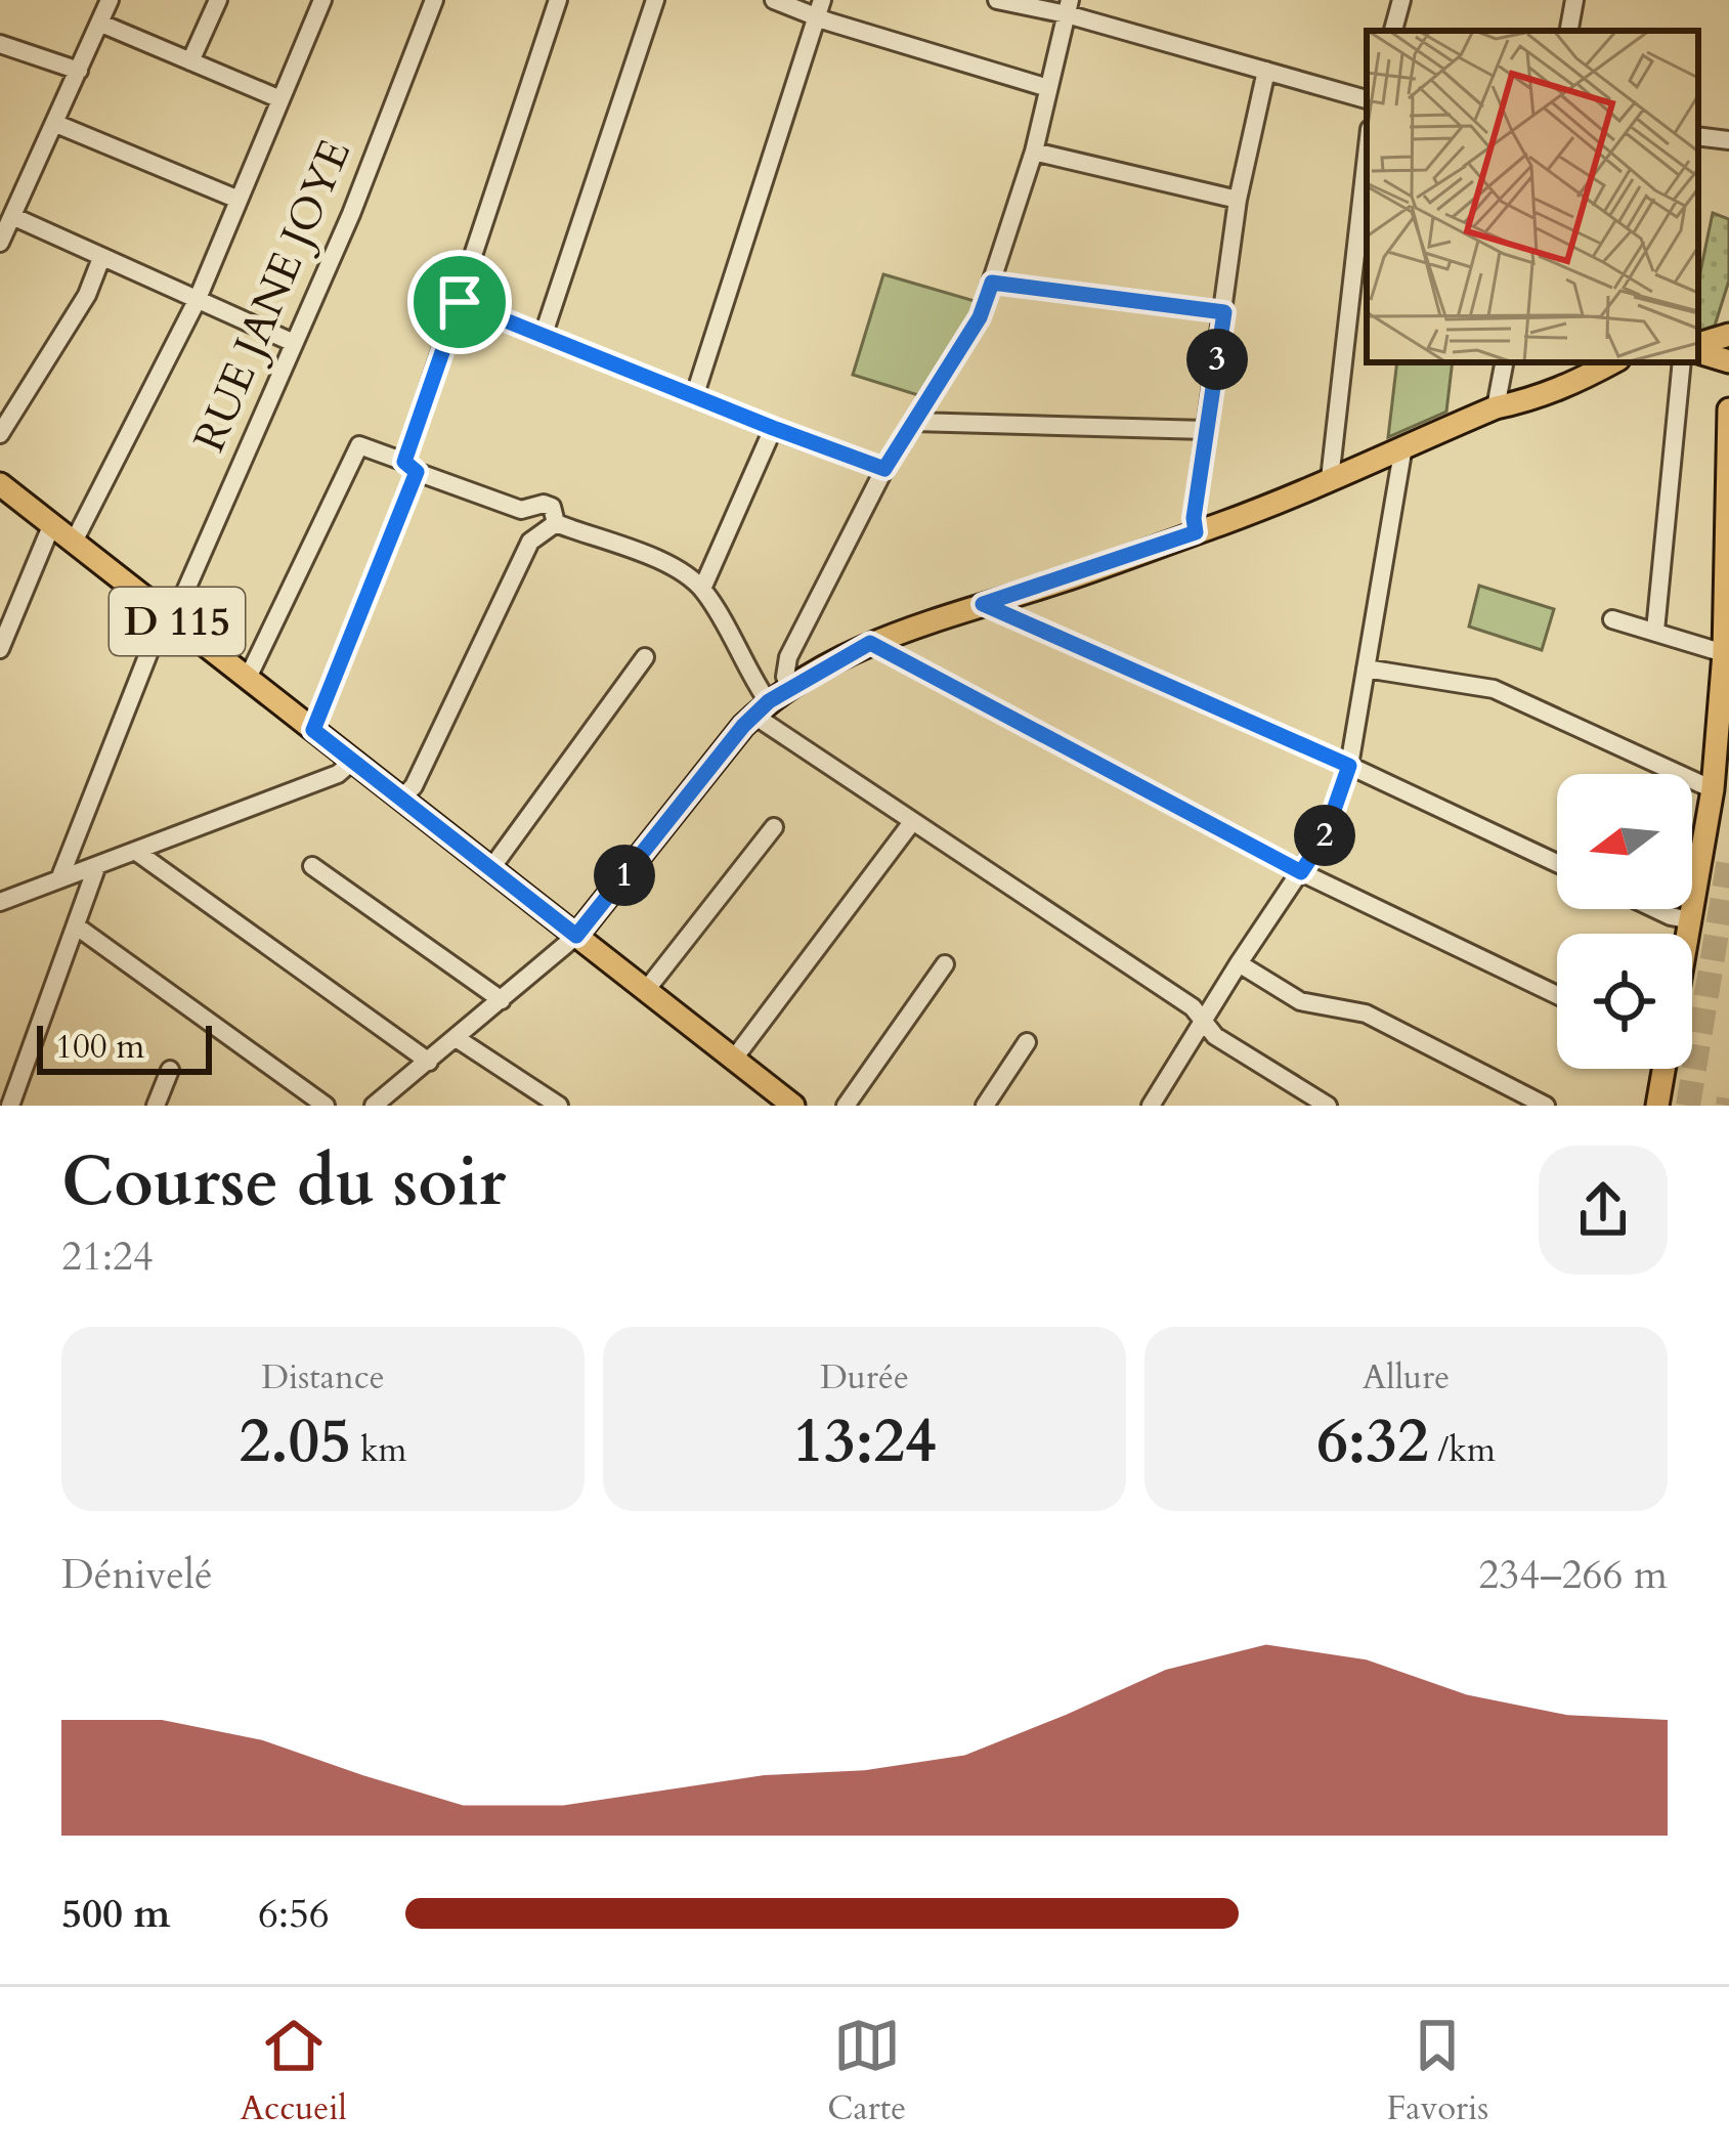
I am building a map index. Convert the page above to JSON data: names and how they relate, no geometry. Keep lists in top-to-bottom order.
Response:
{
  "streets": {
    "main road": ["D 115"],
    "street": ["RUE JANE JOYE"]
  },
  "crossings": [
    ["RUE JANE JOYE", "D 115"]
  ],
  "scale_bar": "100 m",
  "north": "left",
  "page": {
    "pins": ["3", "2", "1"],
    "scale": "100 m",
    "heading": ["Course du soir", "21:24"],
    "stats": [
      ["Distance", "2.05 km"],
      ["Durée", "13:24"],
      ["Allure", "6:32 /km"]
    ],
    "chart": ["Dénivelé", "234–266 m"],
    "list": [
      {
        "name": "500 m",
        "note": "6:56"
      }
    ],
    "tabs": ["Accueil", "Carte", "Favoris"]
  }
}
